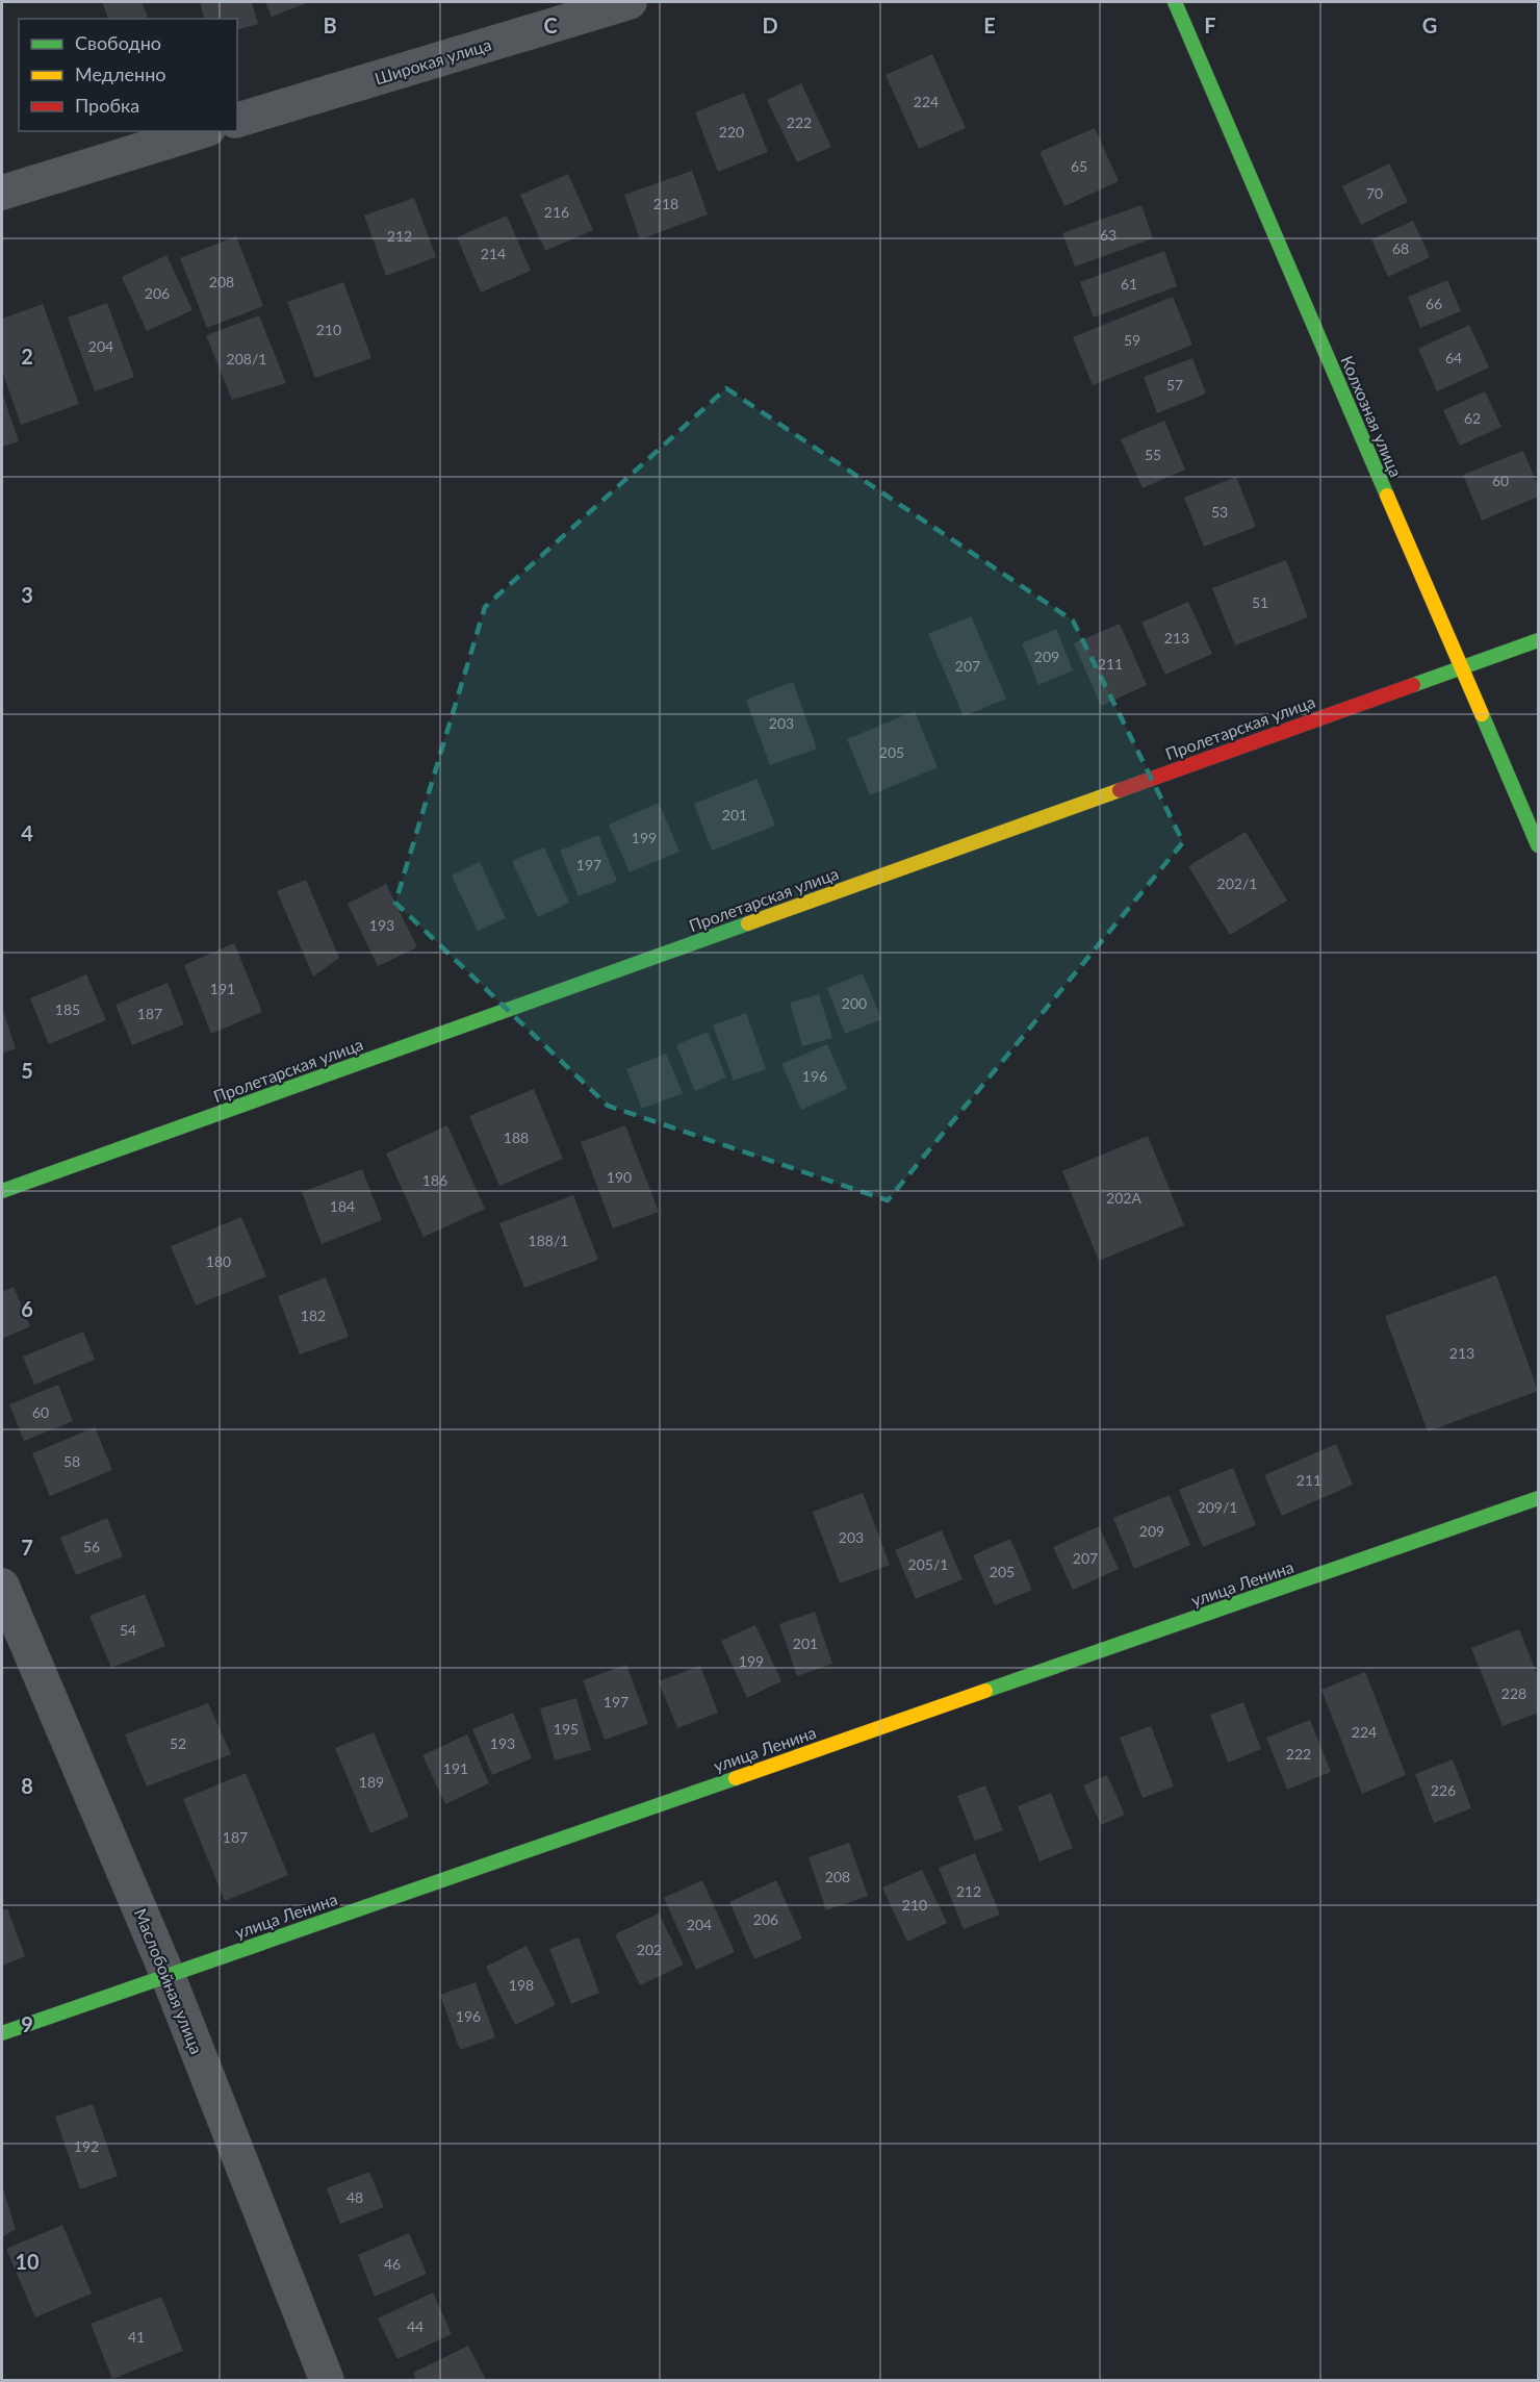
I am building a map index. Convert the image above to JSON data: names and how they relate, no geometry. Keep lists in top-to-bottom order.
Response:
{
  "streets": {
    "street": [
      "Широкая улица",
      "Колхозная улица",
      "Пролетарская улица",
      "улица Ленина",
      "Маслобойная улица"
    ]
  },
  "crossings": [
    ["Колхозная улица", "Пролетарская улица"],
    ["улица Ленина", "Маслобойная улица"]
  ],
  "house_numbers": [
    "224",
    "222",
    "220",
    "65",
    "70",
    "218",
    "216",
    "63",
    "212",
    "68",
    "214",
    "208",
    "61",
    "206",
    "66",
    "210",
    "59",
    "204",
    "64",
    "208/1",
    "57",
    "62",
    "55",
    "60",
    "53",
    "51",
    "213",
    "209",
    "211",
    "207",
    "203",
    "205",
    "201",
    "199",
    "197",
    "202/1",
    "193",
    "191",
    "200",
    "185",
    "187",
    "196",
    "188",
    "190",
    "186",
    "202А",
    "184",
    "188/1",
    "180",
    "182",
    "213",
    "60",
    "58",
    "211",
    "209/1",
    "209",
    "203",
    "56",
    "207",
    "205/1",
    "205",
    "54",
    "201",
    "199",
    "228",
    "197",
    "195",
    "224",
    "52",
    "193",
    "222",
    "191",
    "189",
    "226",
    "187",
    "208",
    "212",
    "210",
    "206",
    "204",
    "202",
    "198",
    "196",
    "192",
    "48",
    "46",
    "44",
    "41"
  ],
  "legend": ["Свободно", "Медленно", "Пробка"],
  "grid": {
    "columns": [
      "B",
      "C",
      "D",
      "E",
      "F",
      "G"
    ],
    "rows": [
      "2",
      "3",
      "4",
      "5",
      "6",
      "7",
      "8",
      "9",
      "10"
    ]
  }
}
